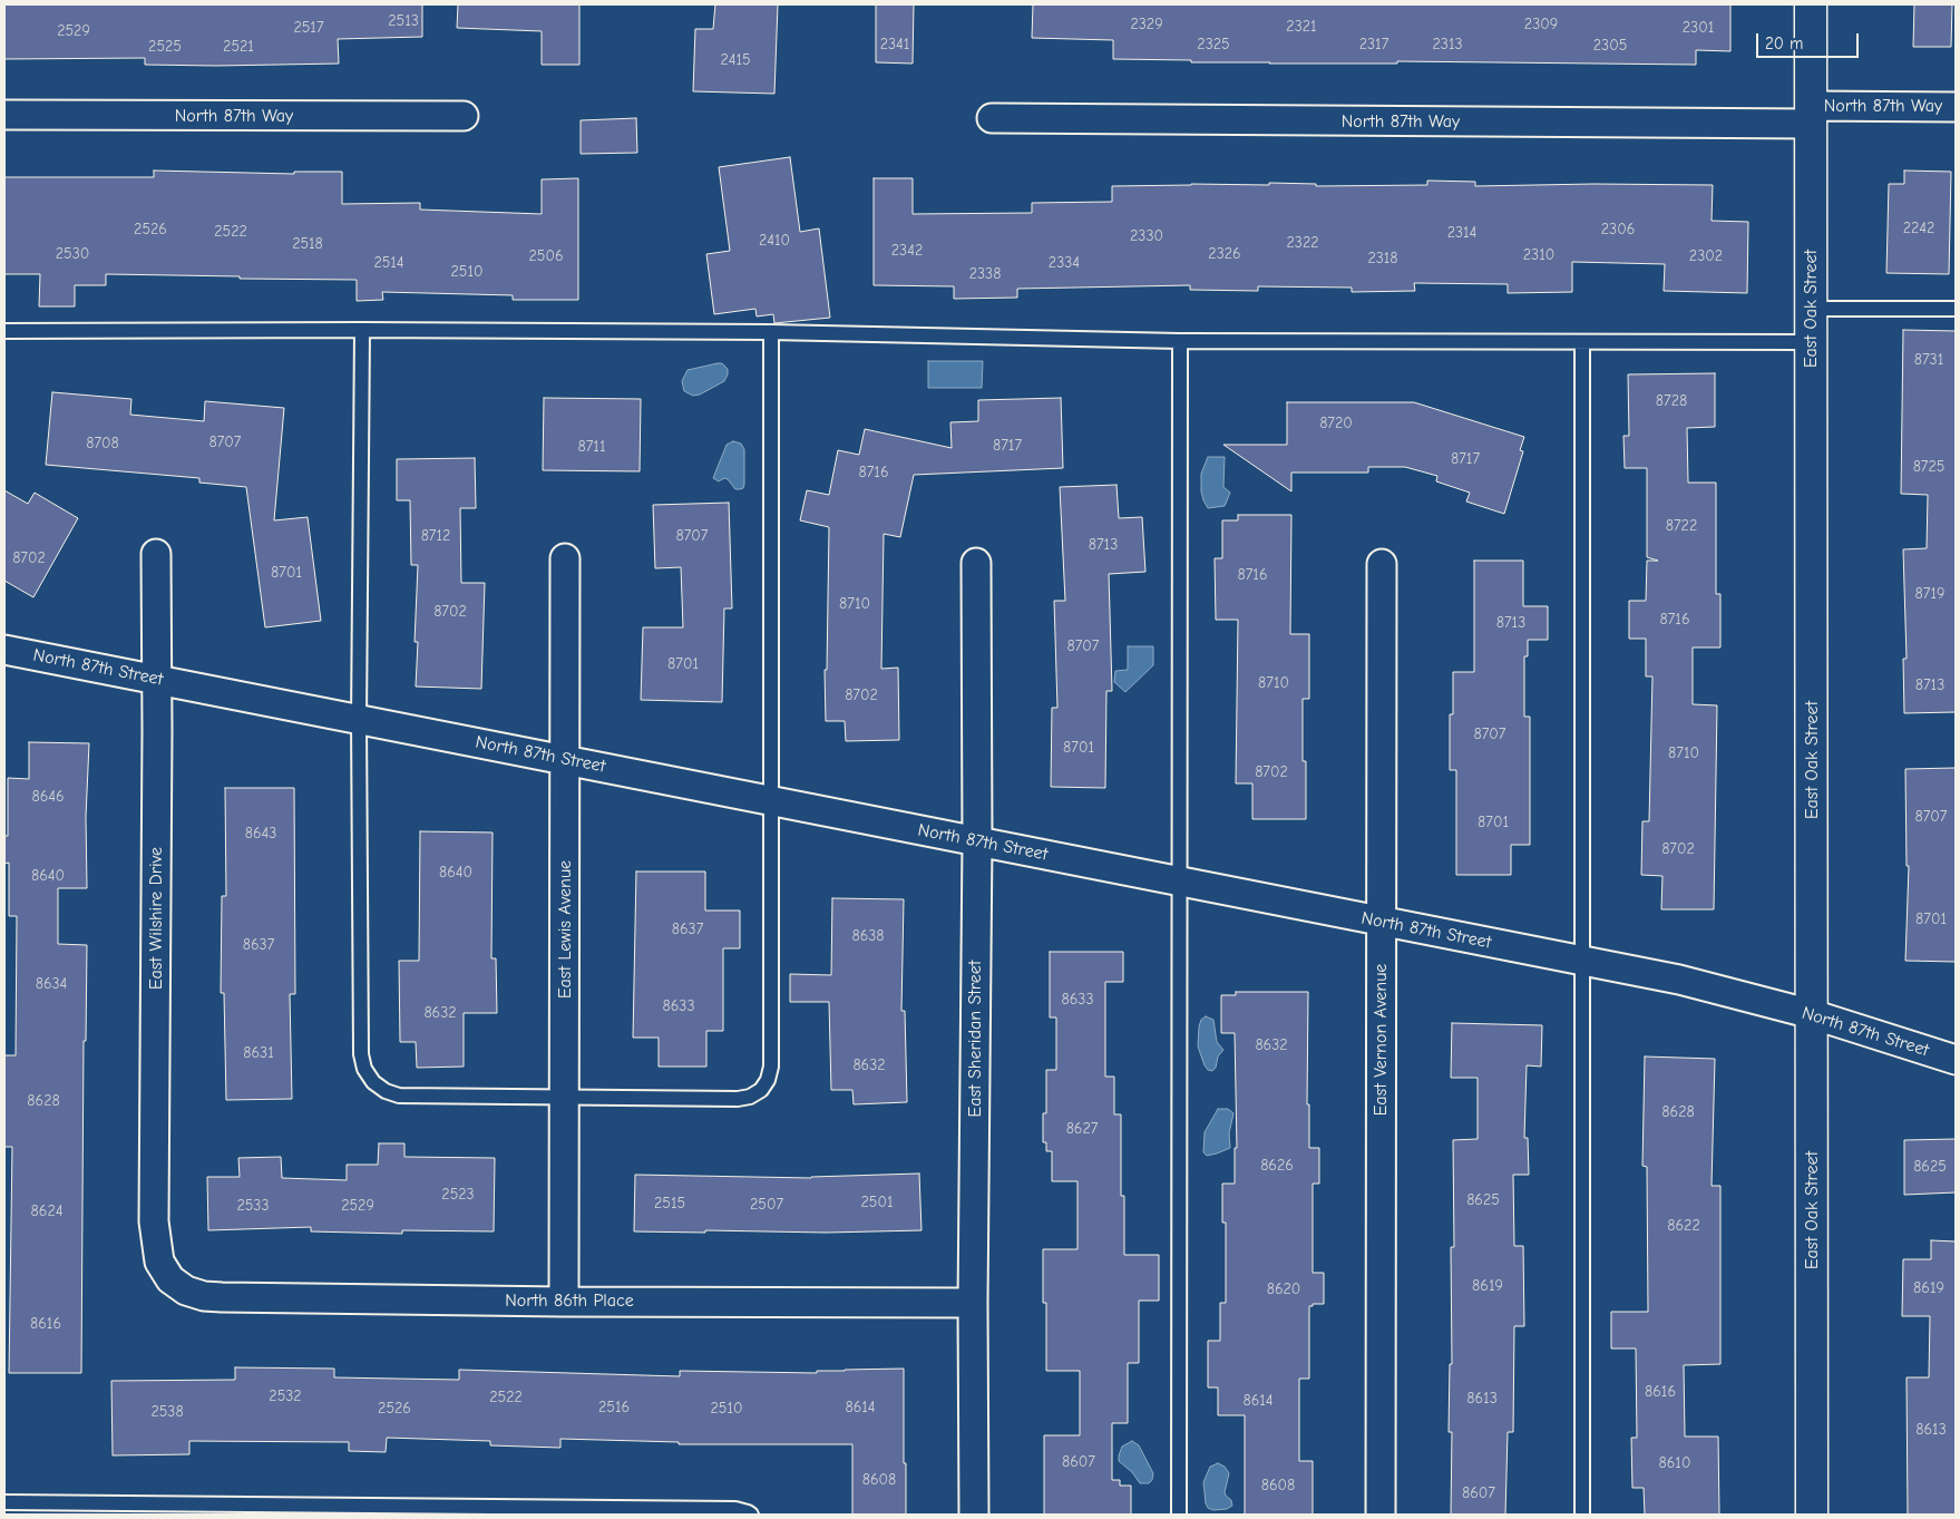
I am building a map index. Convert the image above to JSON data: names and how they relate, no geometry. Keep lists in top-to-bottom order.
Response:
{
  "streets": {
    "street": [
      "North 87th Way",
      "East Oak Street",
      "North 87th Street",
      "East Wilshire Drive",
      "East Lewis Avenue",
      "East Sheridan Street",
      "East Vernon Avenue",
      "North 86th Place"
    ]
  },
  "crossings": [
    ["North 87th Way", "East Oak Street"],
    ["East Oak Street", "North 87th Street"],
    ["North 87th Street", "East Wilshire Drive"],
    ["North 87th Street", "East Lewis Avenue"],
    ["North 87th Street", "East Sheridan Street"],
    ["North 87th Street", "East Vernon Avenue"],
    ["East Wilshire Drive", "North 86th Place"],
    ["East Lewis Avenue", "North 86th Place"],
    ["East Sheridan Street", "North 86th Place"]
  ],
  "house_numbers": [
    "2513",
    "2329",
    "2309",
    "2321",
    "2517",
    "2301",
    "2529",
    "2341",
    "2325",
    "2317",
    "2313",
    "2305",
    "2525",
    "2521",
    "2415",
    "2242",
    "2526",
    "2306",
    "2522",
    "2314",
    "2330",
    "2410",
    "2322",
    "2518",
    "2342",
    "2530",
    "2326",
    "2310",
    "2506",
    "2302",
    "2318",
    "2514",
    "2334",
    "2510",
    "2338",
    "8731",
    "8728",
    "8720",
    "8707",
    "8708",
    "8717",
    "8711",
    "8717",
    "8725",
    "8716",
    "8722",
    "8712",
    "8707",
    "8713",
    "8702",
    "8701",
    "8716",
    "8719",
    "8710",
    "8702",
    "8716",
    "8713",
    "8707",
    "8701",
    "8710",
    "8713",
    "8702",
    "8707",
    "8701",
    "8710",
    "8702",
    "8646",
    "8707",
    "8701",
    "8643",
    "8702",
    "8640",
    "8640",
    "8701",
    "8637",
    "8638",
    "8637",
    "8634",
    "8633",
    "8633",
    "8632",
    "8632",
    "8631",
    "8632",
    "8628",
    "8628",
    "8627",
    "8626",
    "8625",
    "2523",
    "8625",
    "2501",
    "2515",
    "2507",
    "2533",
    "2529",
    "8624",
    "8622",
    "8619",
    "8619",
    "8620",
    "8616",
    "8616",
    "2532",
    "2522",
    "8613",
    "8614",
    "2516",
    "8614",
    "2526",
    "2510",
    "2538",
    "8613",
    "8607",
    "8610",
    "8608",
    "8608",
    "8607"
  ],
  "scale_bar": "20 m"
}
